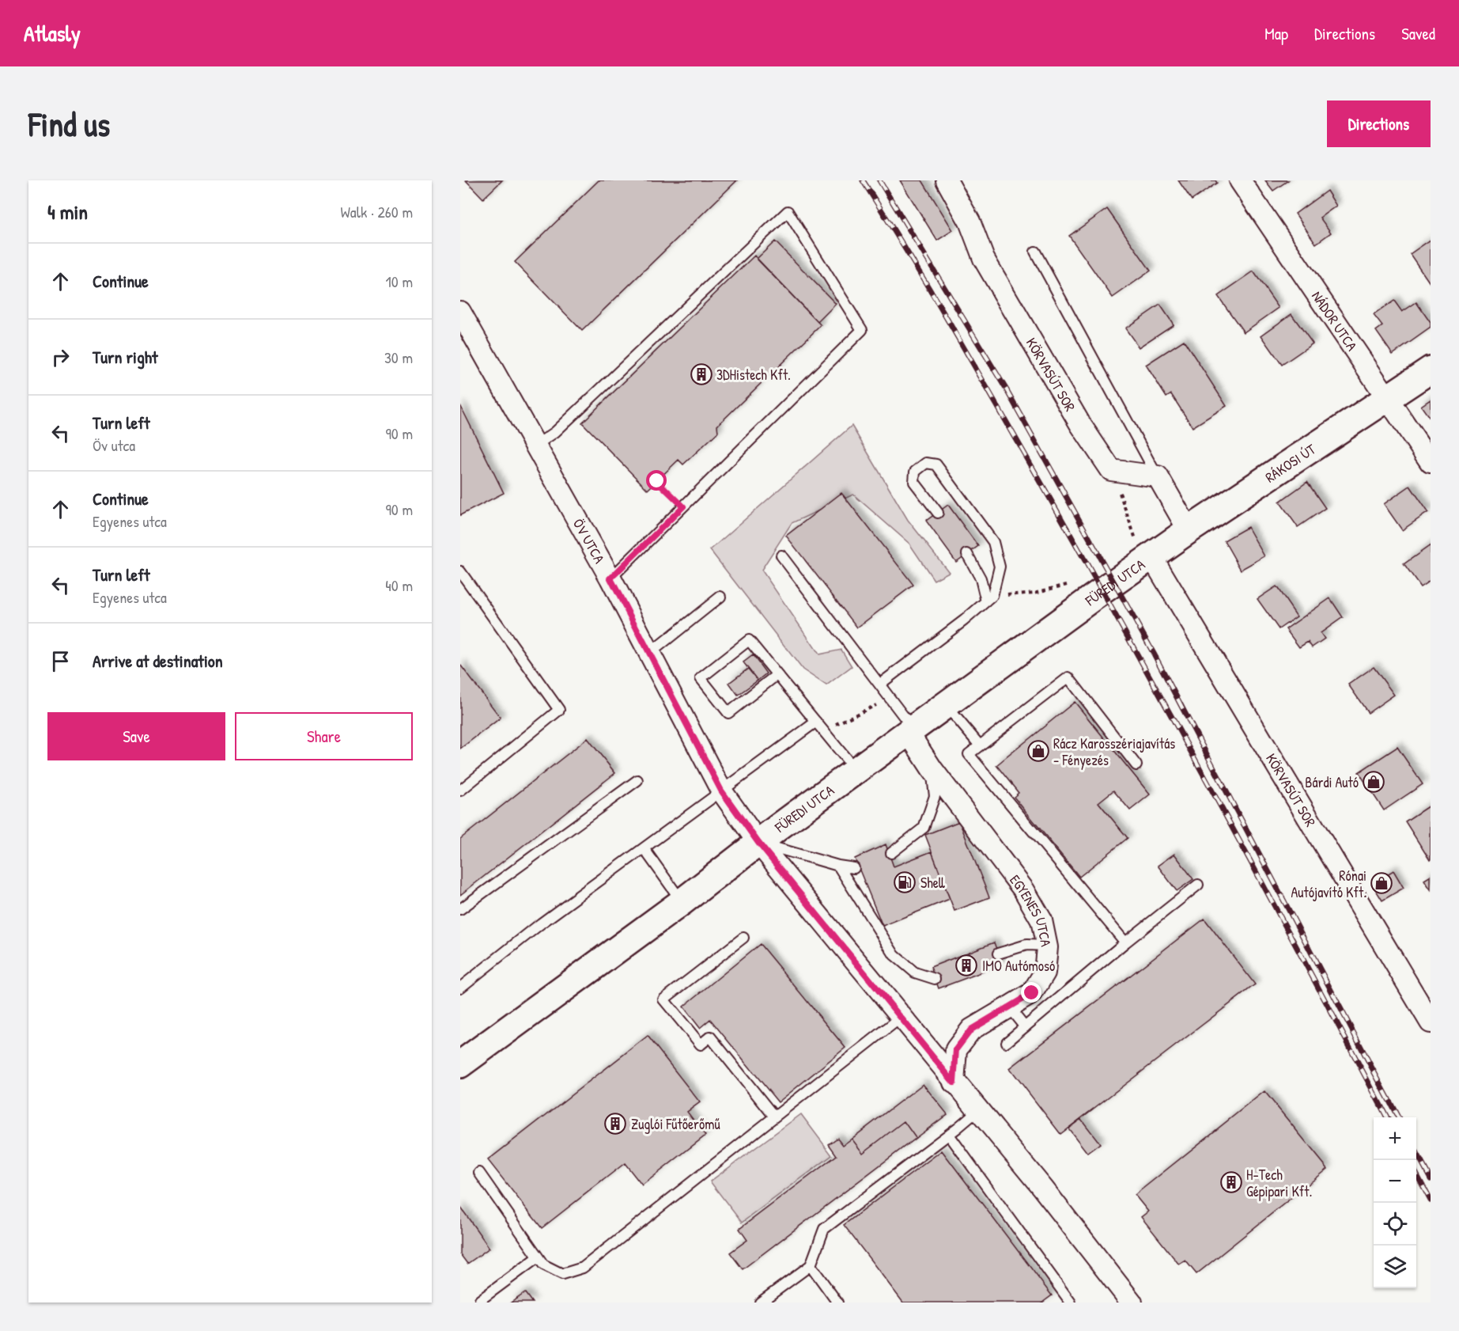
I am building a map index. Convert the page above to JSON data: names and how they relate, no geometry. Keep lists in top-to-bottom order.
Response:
{
  "streets": {
    "main road": ["RÁKOSI ÚT", "FÜREDI UTCA"],
    "street": [
      "NÁDOR UTCA",
      "KÖRVASÚT SOR",
      "ÖV UTCA",
      "EGYENES UTCA"
    ]
  },
  "crossings": [
    ["NÁDOR UTCA", "RÁKOSI ÚT"],
    ["KÖRVASÚT SOR", "RÁKOSI ÚT"],
    ["KÖRVASÚT SOR", "FÜREDI UTCA"],
    ["RÁKOSI ÚT", "FÜREDI UTCA"],
    ["ÖV UTCA", "FÜREDI UTCA"],
    ["FÜREDI UTCA", "EGYENES UTCA"]
  ],
  "places": {
    "building": [
      "3DHistech Kft.",
      "IMO Autómosó",
      "Zuglói Fűtőerőmű",
      "H-Tech Gépipari Kft."
    ],
    "shop": ["Rácz Karosszériajavítás - Fényezés", "Bárdi Autó", "Rónai Autójavító Kft."],
    "fuel station": ["Shell"]
  },
  "page": {
    "header": "Atlasly",
    "nav": ["Map", "Directions", "Saved"],
    "buttons": [
      "Directions",
      ["Save", "Share"]
    ],
    "title": "Find us",
    "heading": ["4 min", "Walk · 260 m"],
    "list": [
      ["Continue", "10 m"],
      ["Turn right", "30 m"],
      ["Turn left", "Öv utca", "90 m"],
      ["Continue", "Egyenes utca", "90 m"],
      ["Turn left", "Egyenes utca", "40 m"],
      "Arrive at destination"
    ],
    "map_buttons": ["+", "−"]
  }
}
